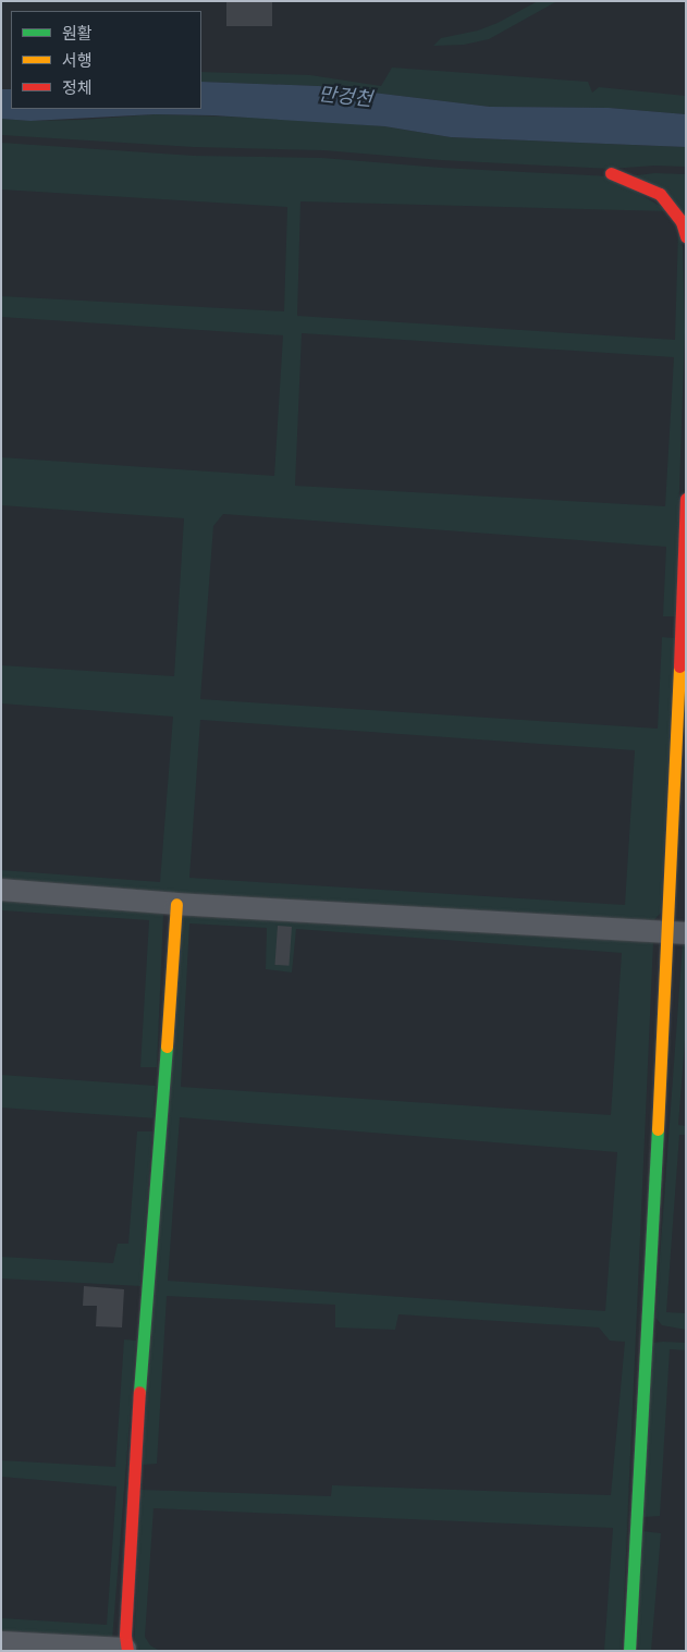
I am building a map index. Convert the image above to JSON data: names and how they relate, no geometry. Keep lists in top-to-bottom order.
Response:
{
  "water": ["만겅천"],
  "legend": ["원활", "서행", "정체"]
}
